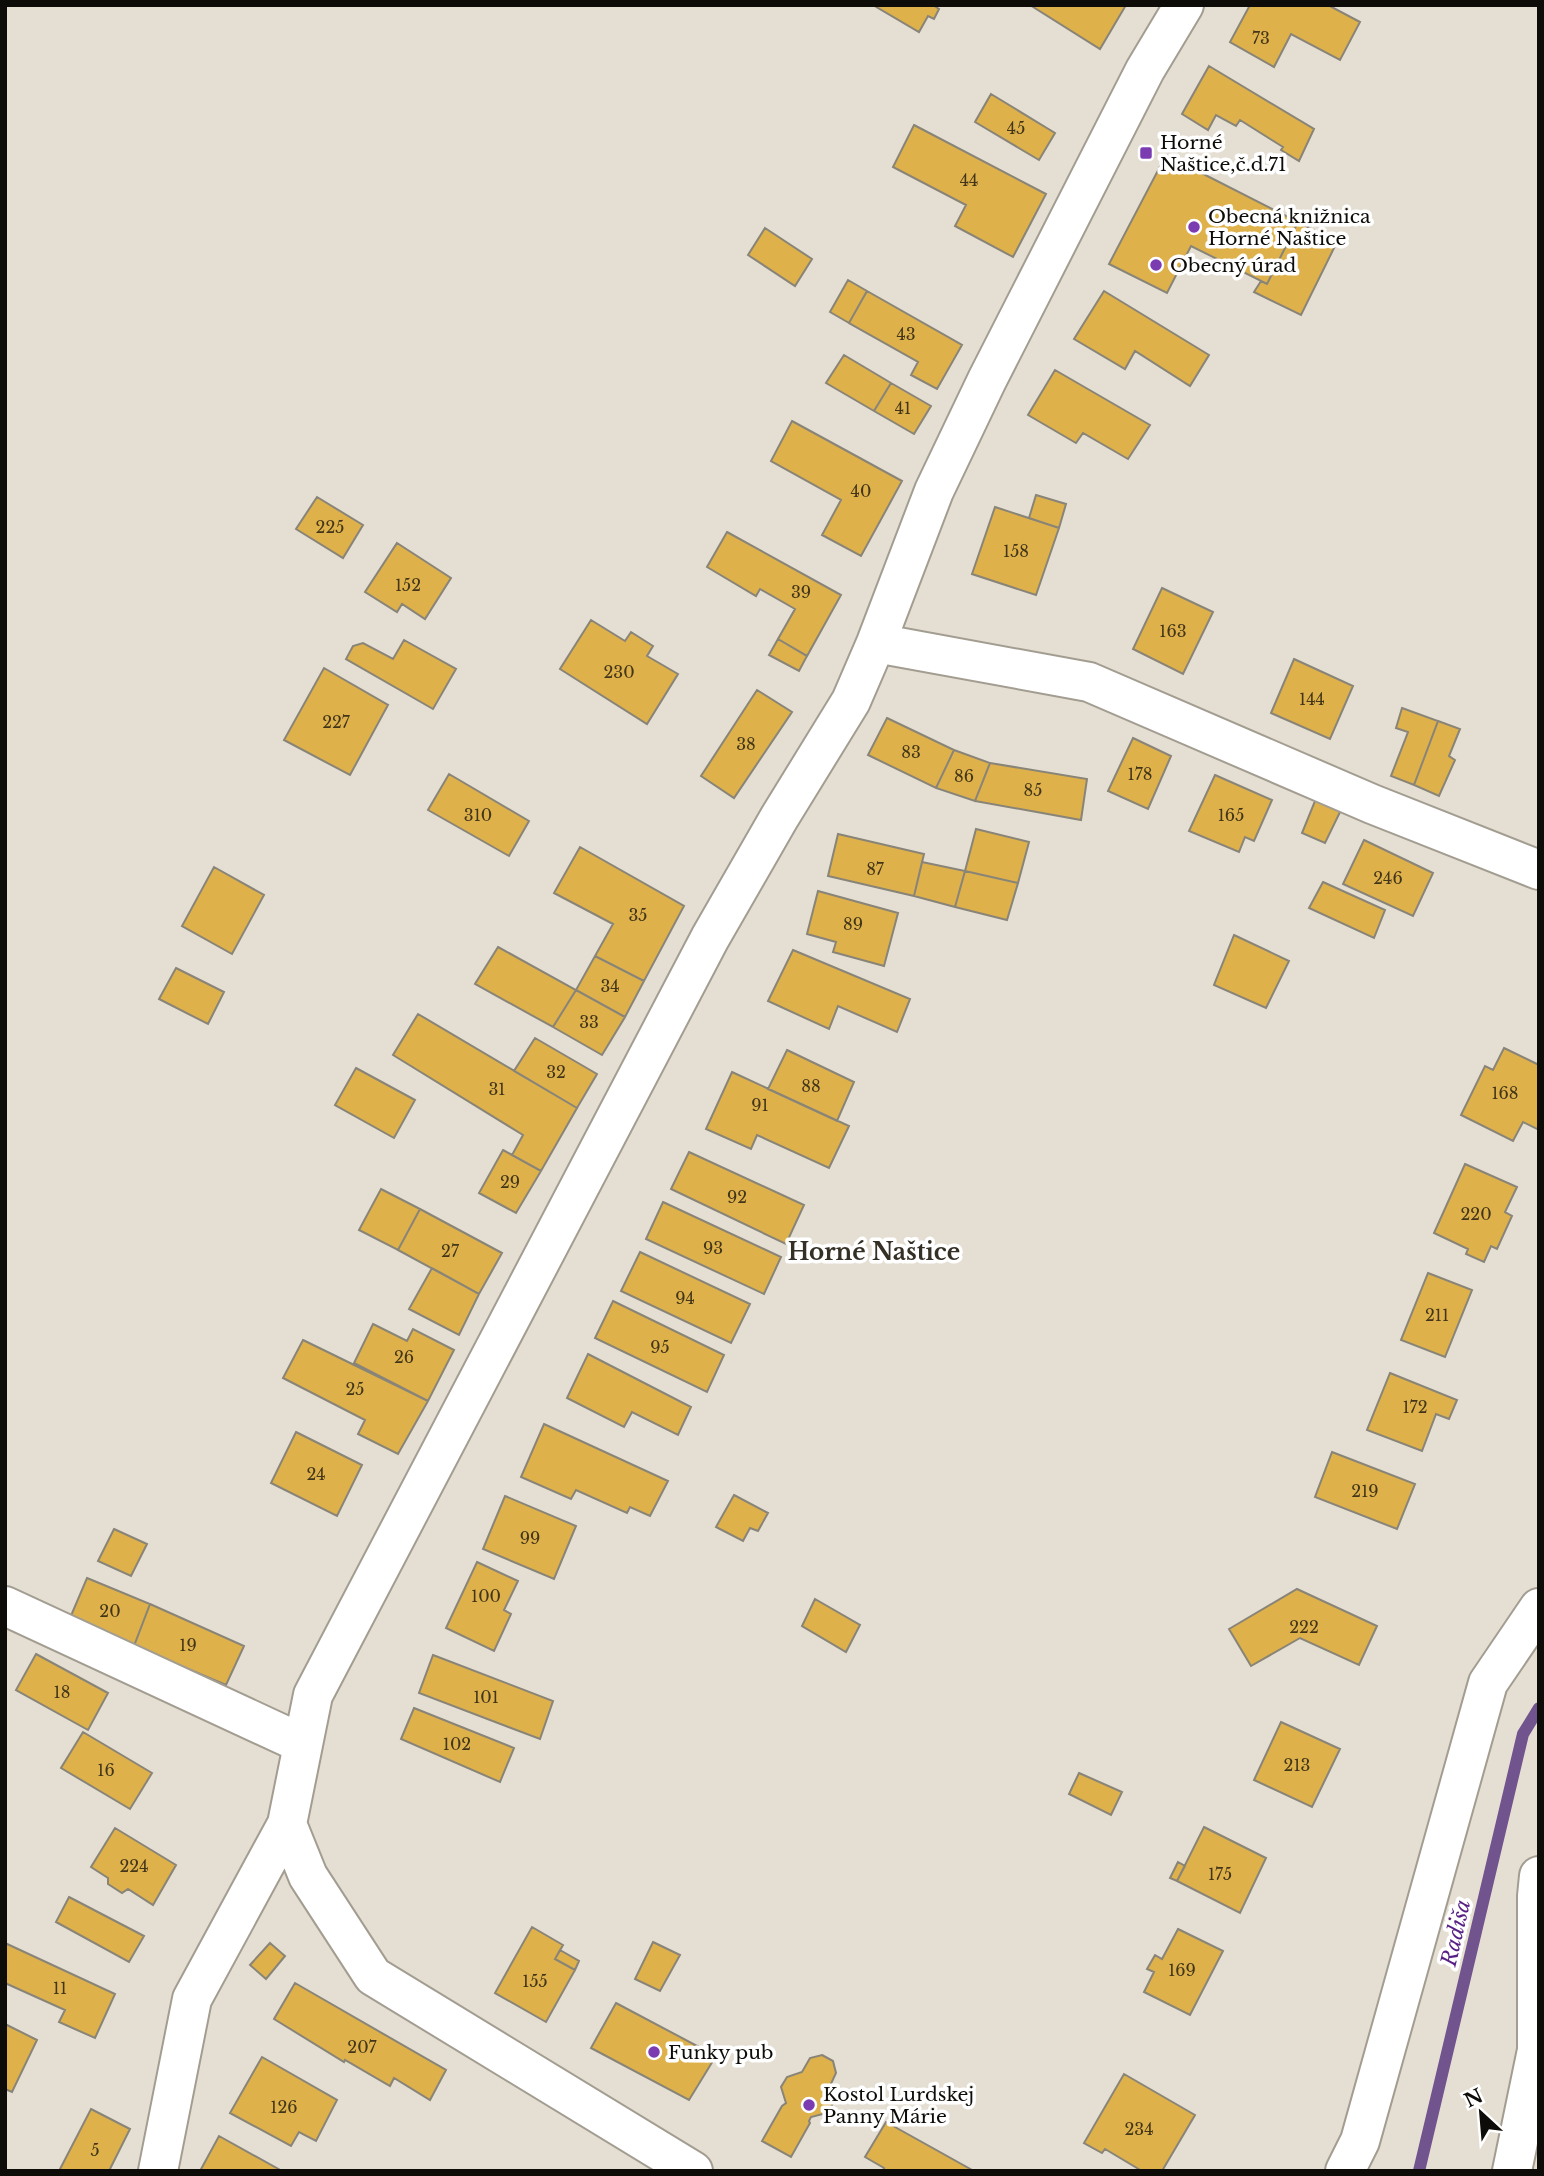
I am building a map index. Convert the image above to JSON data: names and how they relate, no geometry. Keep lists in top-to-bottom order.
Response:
{
  "districts": ["Horné Naštice"],
  "water": ["Radiša"],
  "places": {
    "transit": ["Horné Naštice,č.d.71"],
    "other": [
      "Obecná knižnica Horné Naštice",
      "Obecný úrad",
      "Funky pub",
      "Kostol Lurdskej Panny Márie"
    ]
  },
  "house_numbers": [
    "73",
    "45",
    "44",
    "43",
    "41",
    "40",
    "225",
    "158",
    "152",
    "39",
    "163",
    "230",
    "144",
    "227",
    "38",
    "83",
    "178",
    "86",
    "85",
    "310",
    "165",
    "87",
    "246",
    "35",
    "89",
    "34",
    "33",
    "32",
    "88",
    "31",
    "168",
    "91",
    "29",
    "92",
    "220",
    "93",
    "27",
    "94",
    "211",
    "95",
    "26",
    "25",
    "172",
    "24",
    "219",
    "99",
    "100",
    "20",
    "222",
    "19",
    "18",
    "101",
    "102",
    "213",
    "16",
    "224",
    "175",
    "169",
    "155",
    "11",
    "207",
    "126",
    "234",
    "5"
  ],
  "north": "top left"
}
